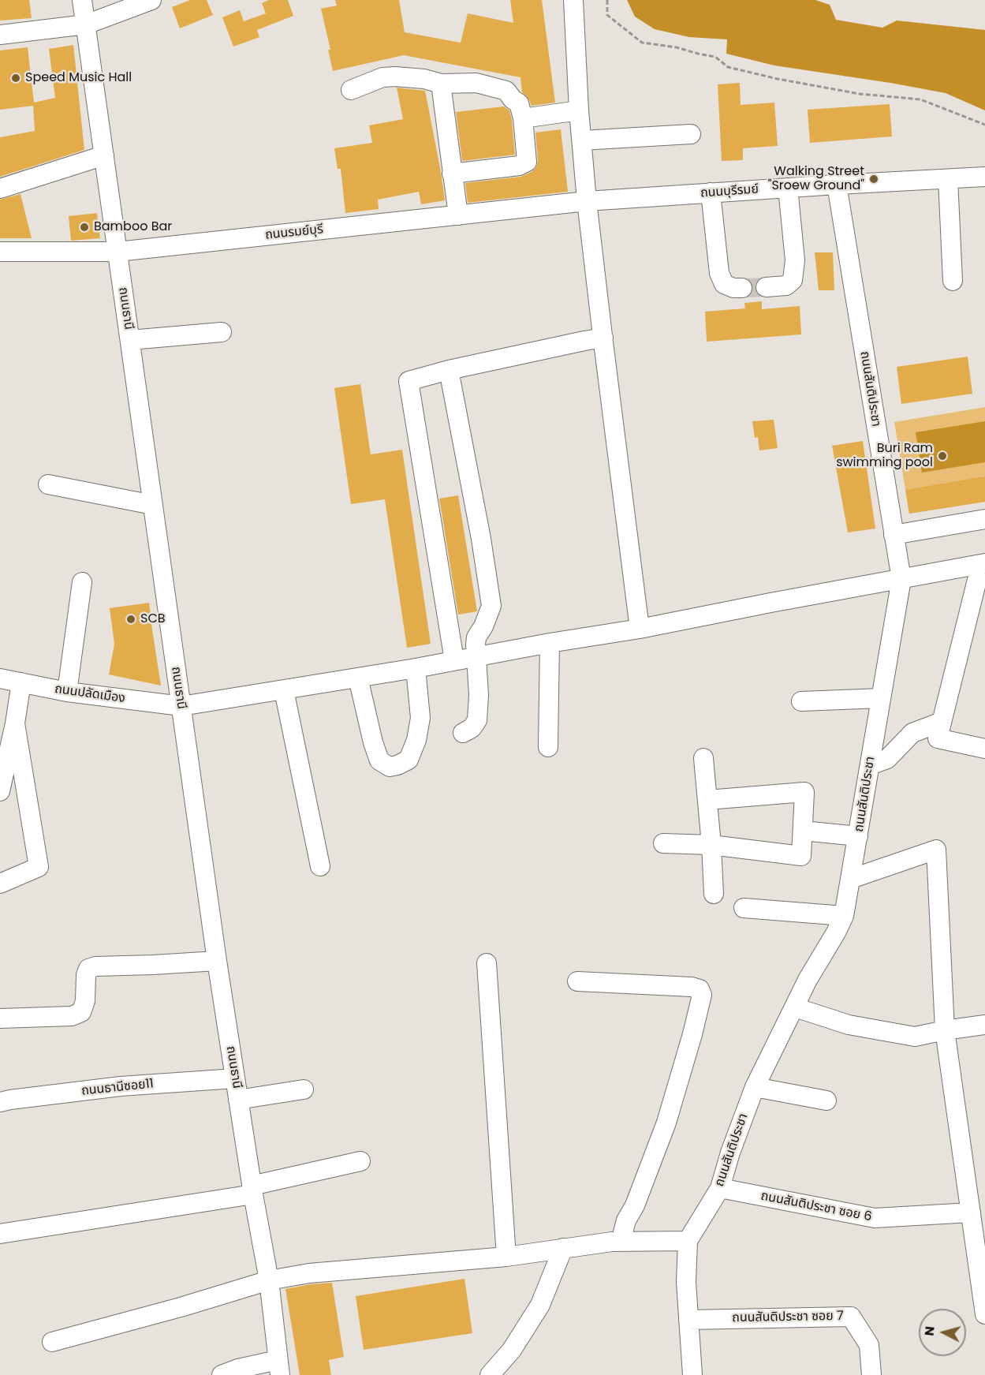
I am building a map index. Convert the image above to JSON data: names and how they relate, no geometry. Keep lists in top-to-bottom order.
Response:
{
  "streets": {
    "street": [
      "ถนนบุรีรมย์",
      "ถนนรมย์บุรี",
      "ถนนธานี",
      "ถนนสันติประชา",
      "ถนนปลัดเมือง",
      "ถนนธานีซอย11",
      "ถนนสันติประชา ซอย 6",
      "ถนนสันติประชา ซอย 7"
    ]
  },
  "crossings": [
    ["ถนนบุรีรมย์", "ถนนรมย์บุรี"],
    ["ถนนบุรีรมย์", "ถนนสันติประชา"],
    ["ถนนรมย์บุรี", "ถนนธานี"],
    ["ถนนธานี", "ถนนปลัดเมือง"],
    ["ถนนธานี", "ถนนธานีซอย11"],
    ["ถนนสันติประชา", "ถนนปลัดเมือง"],
    ["ถนนสันติประชา", "ถนนสันติประชา ซอย 6"],
    ["ถนนสันติประชา", "ถนนสันติประชา ซอย 7"]
  ],
  "places": [
    "Speed Music Hall",
    "Walking Street \"Sroew Ground\"",
    "Bamboo Bar",
    "Buri Ram swimming pool",
    "SCB"
  ],
  "north": "left"
}
